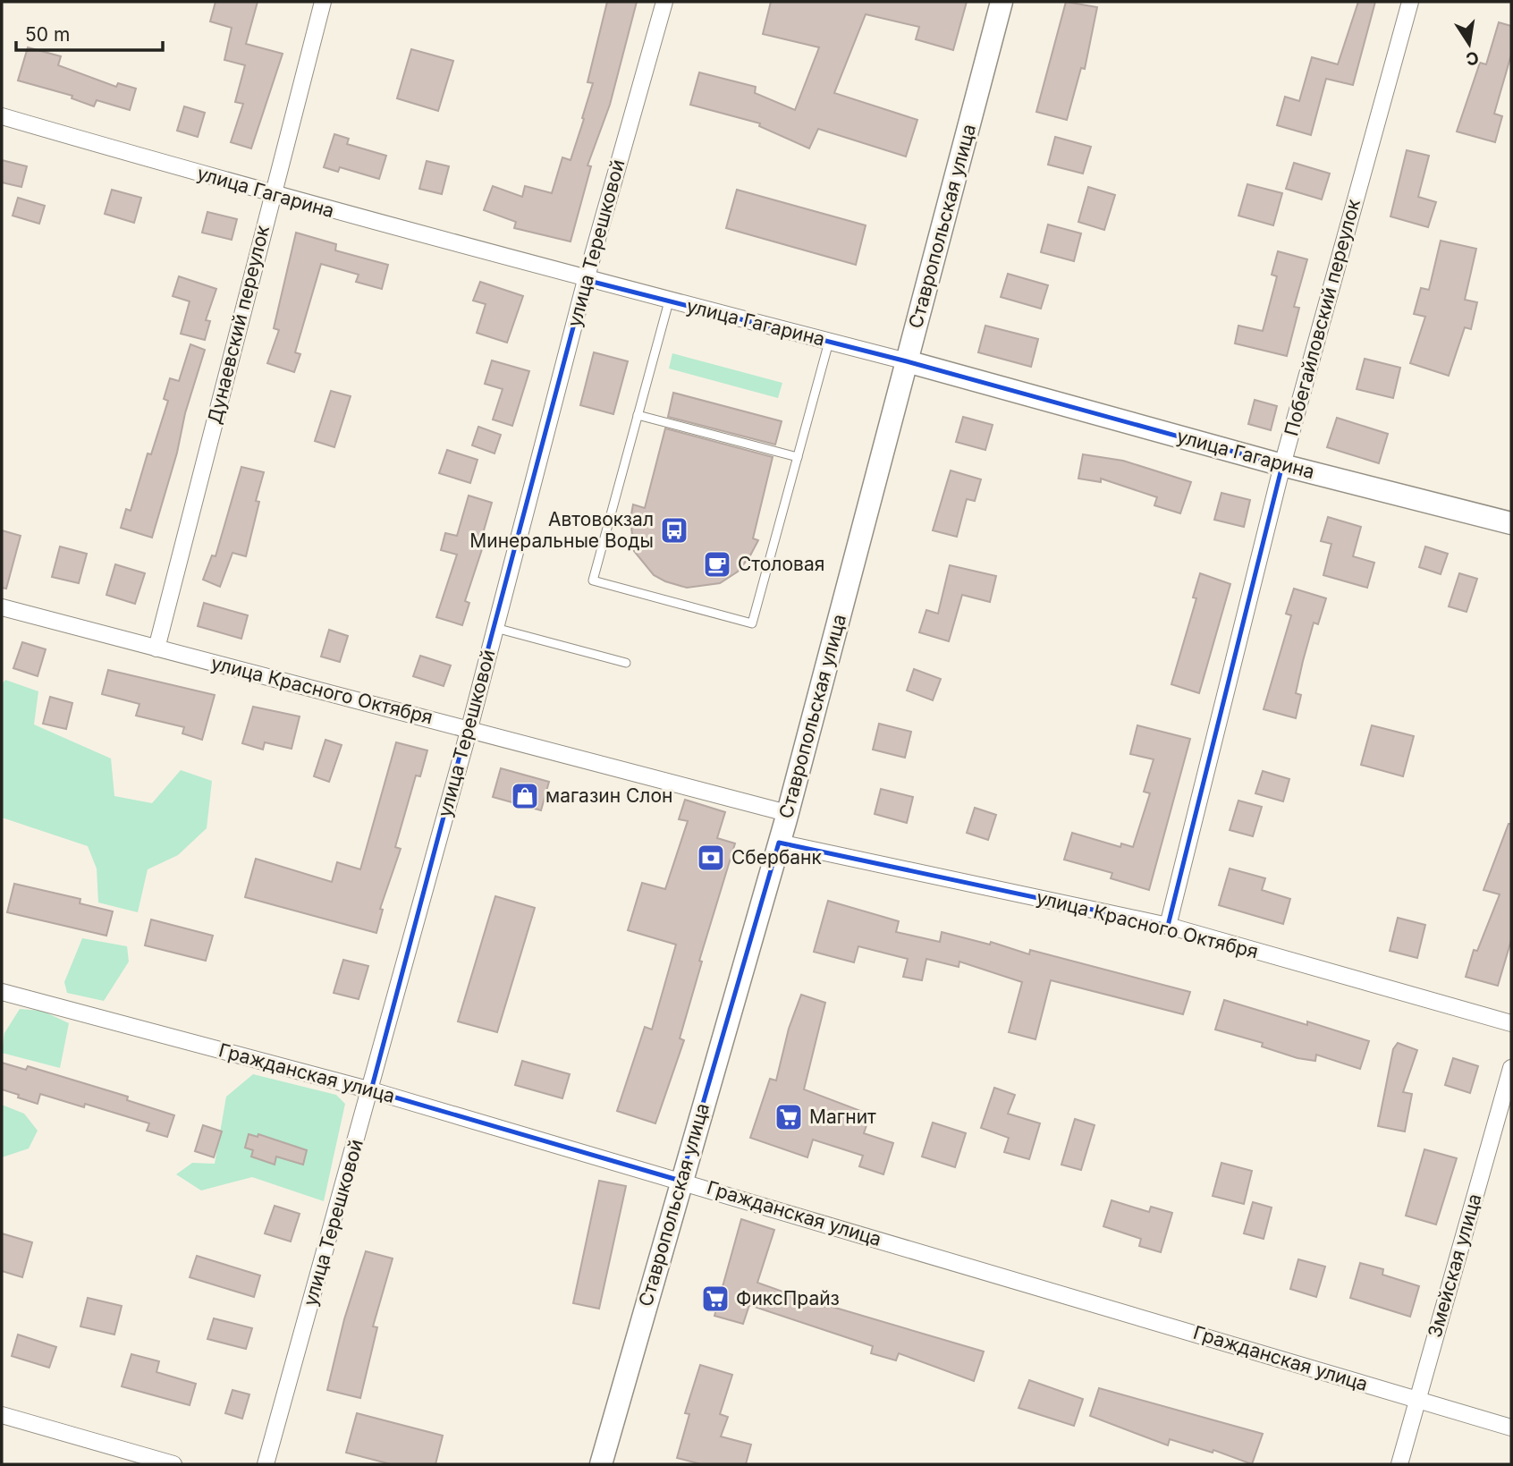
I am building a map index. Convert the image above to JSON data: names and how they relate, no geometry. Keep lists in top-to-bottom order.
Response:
{
  "streets": {
    "street": [
      "улица Гагарина",
      "Ставропольская улица",
      "улица Терешковой",
      "Побегайловский переулок",
      "Дунаевский переулок",
      "улица Красного Октября",
      "Гражданская улица",
      "Змейская улица"
    ]
  },
  "crossings": [
    ["улица Гагарина", "Ставропольская улица"],
    ["улица Гагарина", "улица Терешковой"],
    ["улица Гагарина", "Побегайловский переулок"],
    ["улица Гагарина", "Дунаевский переулок"],
    ["Ставропольская улица", "улица Красного Октября"],
    ["Ставропольская улица", "Гражданская улица"],
    ["улица Терешковой", "улица Красного Октября"],
    ["улица Терешковой", "Гражданская улица"],
    ["Побегайловский переулок", "улица Красного Октября"],
    ["Дунаевский переулок", "улица Красного Октября"],
    ["Гражданская улица", "Змейская улица"]
  ],
  "places": {
    "bus stop": ["Автовокзал Минеральные Воды"],
    "cafe": ["Столовая"],
    "shop": ["магазин Слон"],
    "bank": ["Сбербанк"],
    "supermarket": ["Магнит", "ФиксПрайз"]
  },
  "scale_bar": "50 m",
  "north": "bottom"
}
